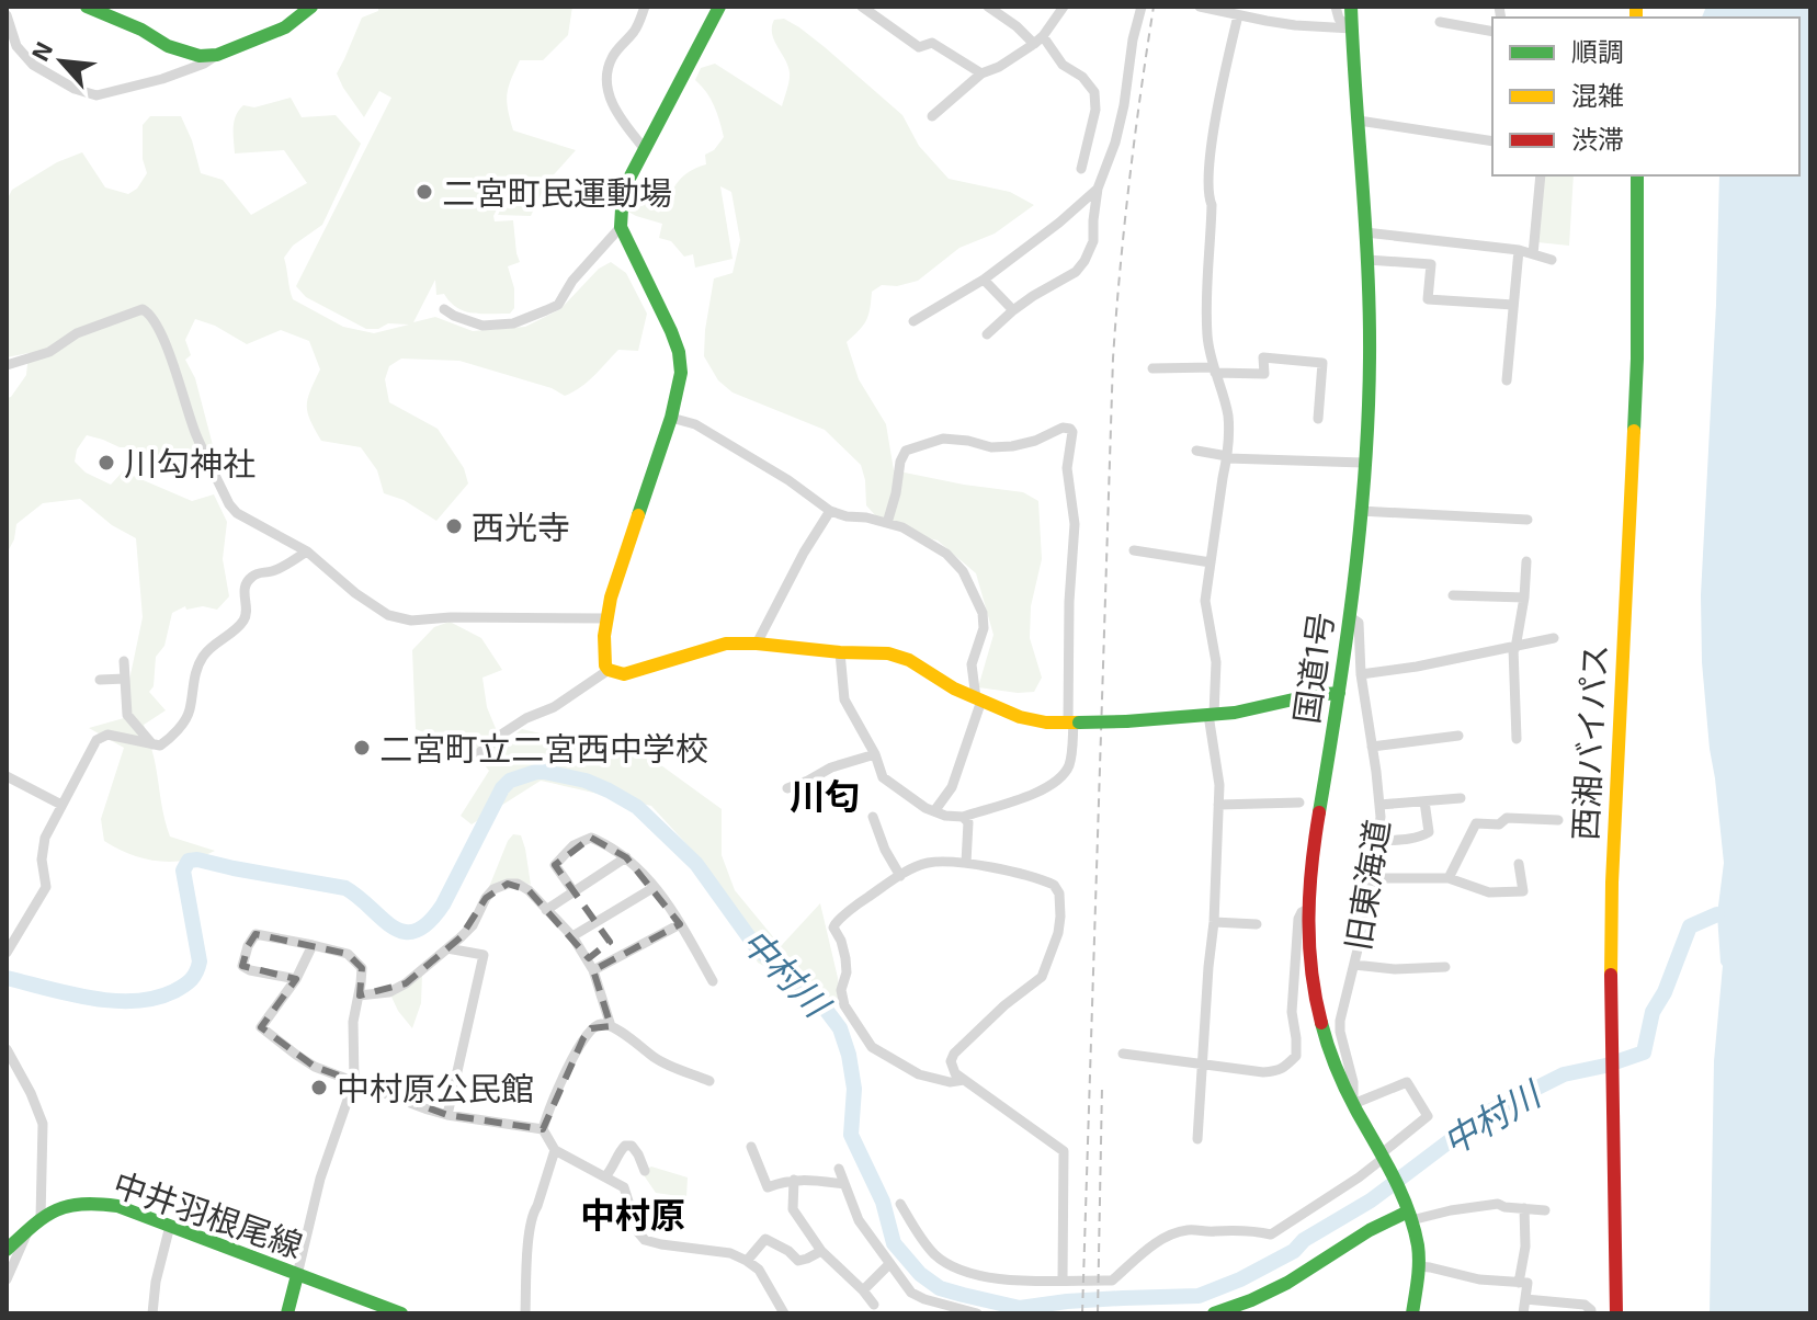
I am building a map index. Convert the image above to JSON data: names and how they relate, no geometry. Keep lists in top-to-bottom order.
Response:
{
  "streets": {
    "main road": ["国道1号", "西湘バイパス", "中井羽根尾線"],
    "street": ["旧東海道"]
  },
  "crossings": [
    ["国道1号", "旧東海道"]
  ],
  "districts": ["川匂", "中村原"],
  "water": ["中村川"],
  "places": [
    "二宮町民運動場",
    "川勾神社",
    "西光寺",
    "二宮町立二宮西中学校",
    "中村原公民館"
  ],
  "legend": ["順調", "混雑", "渋滞"],
  "north": "top left"
}
